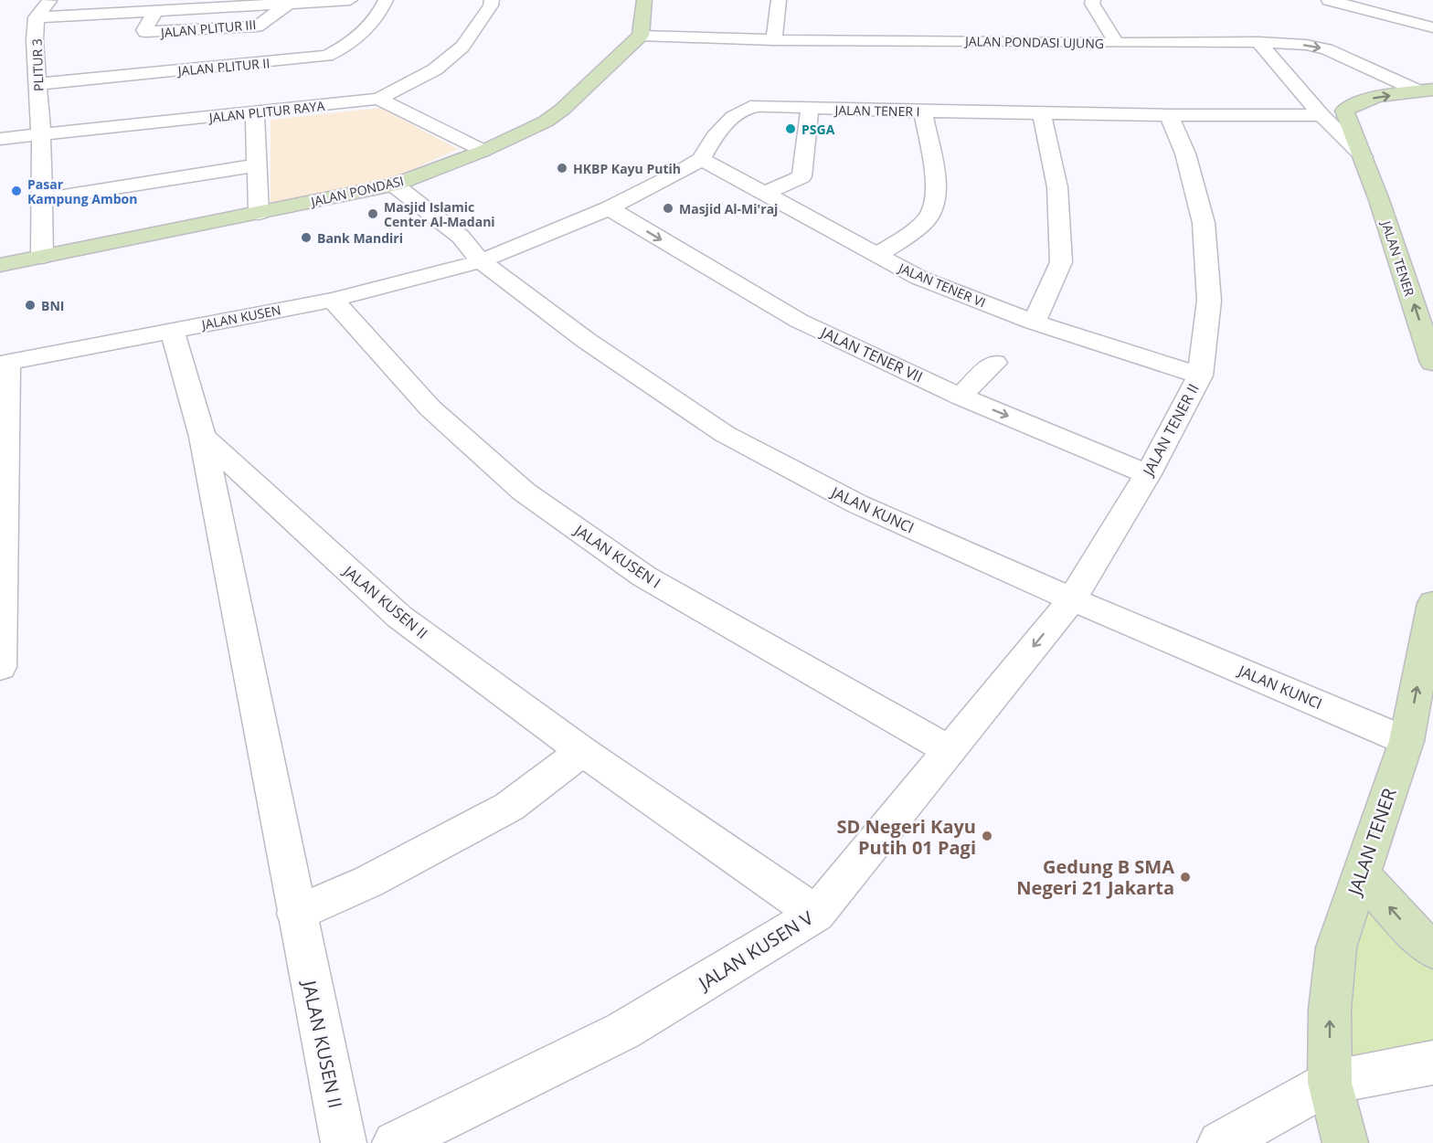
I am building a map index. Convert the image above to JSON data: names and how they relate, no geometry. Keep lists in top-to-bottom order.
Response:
{
  "streets": {
    "street": [
      "JALAN PLITUR III",
      "JALAN PONDASI UJUNG",
      "PLITUR 3",
      "JALAN PLITUR II",
      "JALAN TENER I",
      "JALAN PLITUR RAYA",
      "JALAN PONDASI",
      "JALAN TENER",
      "JALAN TENER VI",
      "JALAN KUSEN",
      "JALAN TENER VII",
      "JALAN TENER II",
      "JALAN KUNCI",
      "JALAN KUSEN I",
      "JALAN KUSEN II",
      "JALAN KUSEN V"
    ]
  },
  "crossings": [
    ["JALAN PONDASI UJUNG", "JALAN PONDASI"],
    ["JALAN PONDASI UJUNG", "JALAN TENER"],
    ["PLITUR 3", "JALAN PLITUR II"],
    ["PLITUR 3", "JALAN PLITUR RAYA"],
    ["PLITUR 3", "JALAN PONDASI"],
    ["JALAN TENER I", "JALAN TENER"],
    ["JALAN TENER I", "JALAN TENER VI"],
    ["JALAN TENER I", "JALAN TENER II"],
    ["JALAN PONDASI", "JALAN KUNCI"],
    ["JALAN TENER", "JALAN KUNCI"],
    ["JALAN TENER VI", "JALAN TENER II"],
    ["JALAN KUSEN", "JALAN KUNCI"],
    ["JALAN KUSEN", "JALAN KUSEN I"],
    ["JALAN KUSEN", "JALAN KUSEN II"],
    ["JALAN TENER VII", "JALAN TENER II"],
    ["JALAN TENER II", "JALAN KUNCI"],
    ["JALAN TENER II", "JALAN KUSEN V"],
    ["JALAN KUNCI", "JALAN KUSEN V"],
    ["JALAN KUSEN I", "JALAN KUSEN V"],
    ["JALAN KUSEN II", "JALAN KUSEN V"]
  ],
  "one_way": ["JALAN TENER", "JALAN TENER VII"],
  "places": [
    "PSGA",
    "HKBP Kayu Putih",
    "Pasar Kampung Ambon",
    "Masjid Al-Mi'raj",
    "Masjid Islamic Center Al-Madani",
    "Bank Mandiri",
    "BNI",
    "SD Negeri Kayu Putih 01 Pagi",
    "Gedung B SMA Negeri 21 Jakarta"
  ]
}
